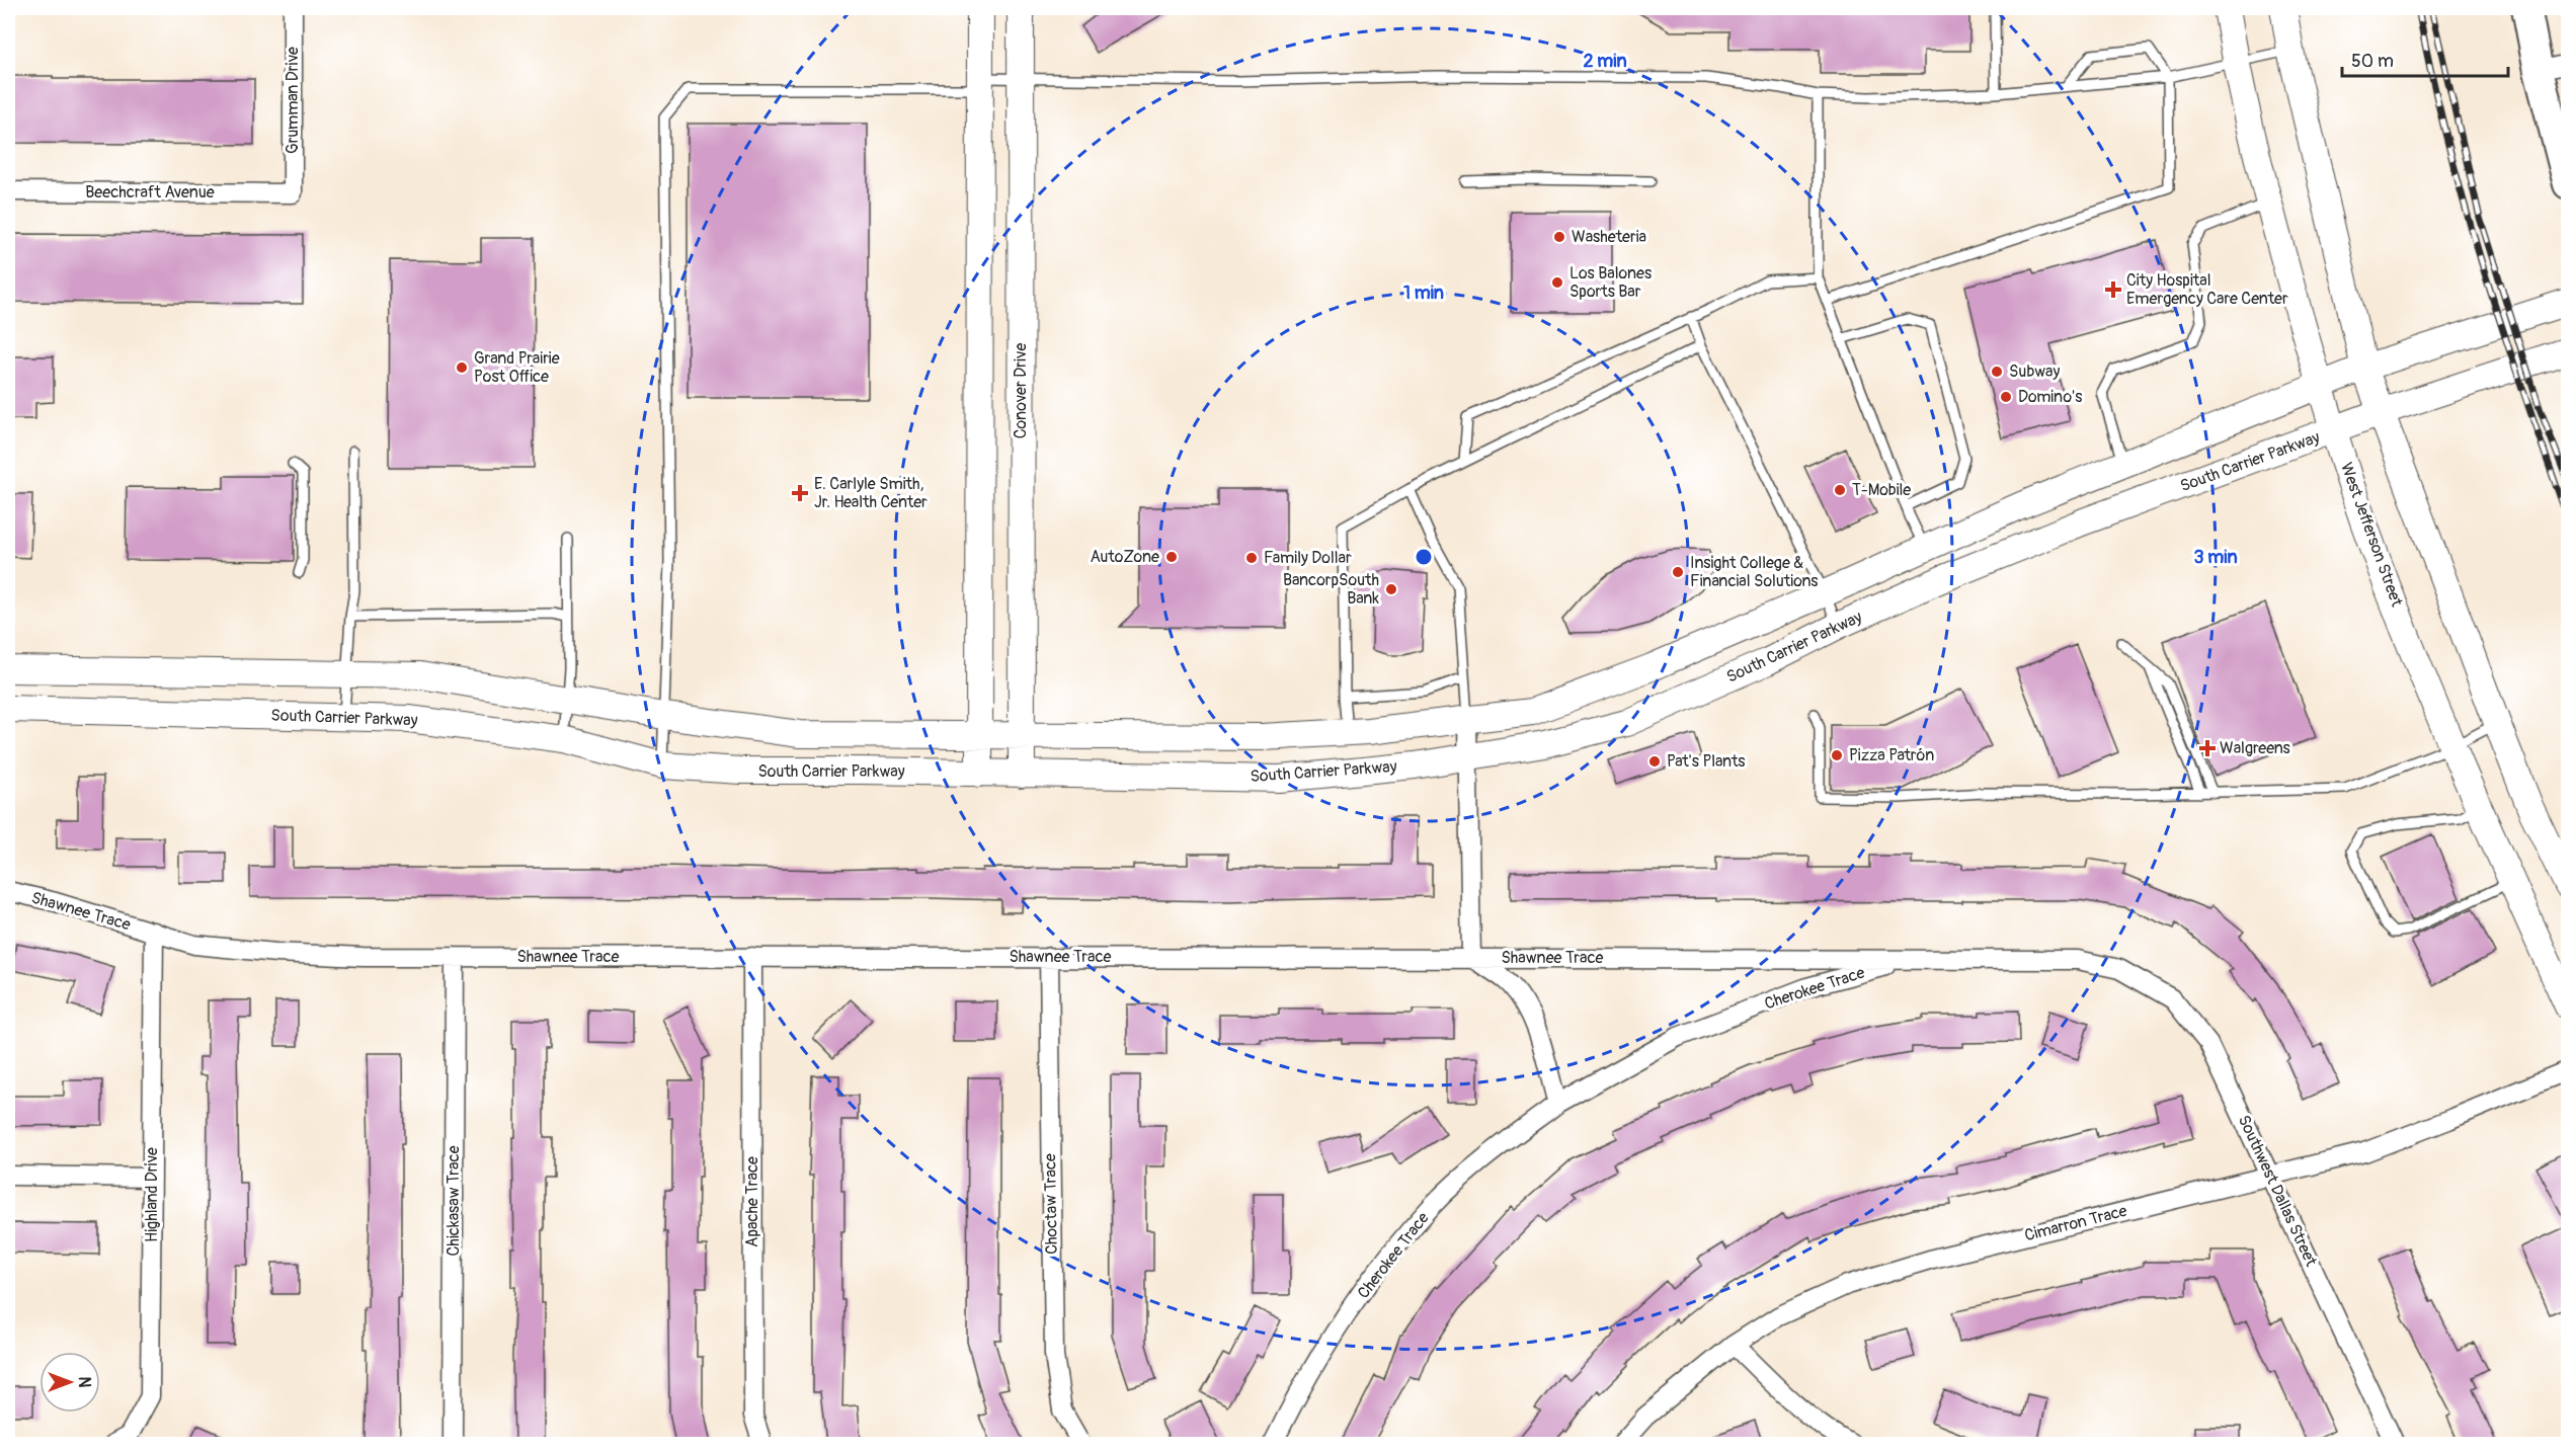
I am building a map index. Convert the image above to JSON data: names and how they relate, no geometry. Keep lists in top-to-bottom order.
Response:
{
  "streets": {
    "main road": ["Conover Drive", "South Carrier Parkway", "West Jefferson Street"],
    "street": [
      "Grumman Drive",
      "Beechcraft Avenue",
      "Shawnee Trace",
      "Cherokee Trace",
      "Southwest Dallas Street",
      "Highland Drive",
      "Chickasaw Trace",
      "Apache Trace",
      "Choctaw Trace",
      "Cimarron Trace"
    ]
  },
  "crossings": [
    ["Grumman Drive", "Beechcraft Avenue"],
    ["Conover Drive", "South Carrier Parkway"],
    ["South Carrier Parkway", "West Jefferson Street"],
    ["Shawnee Trace", "Cherokee Trace"],
    ["Shawnee Trace", "Southwest Dallas Street"],
    ["Shawnee Trace", "Highland Drive"],
    ["Shawnee Trace", "Chickasaw Trace"],
    ["Shawnee Trace", "Apache Trace"],
    ["Shawnee Trace", "Choctaw Trace"],
    ["Southwest Dallas Street", "Cimarron Trace"]
  ],
  "places": {
    "other": [
      "Washeteria",
      "Los Balones Sports Bar",
      "Grand Prairie Post Office",
      "Subway",
      "Domino's",
      "T-Mobile",
      "AutoZone",
      "Family Dollar",
      "Insight College & Financial Solutions",
      "BancorpSouth Bank",
      "Pizza Patrón",
      "Pat's Plants"
    ],
    "health": ["City Hospital Emergency Care Center", "E. Carlyle Smith, Jr. Health Center", "Walgreens"]
  },
  "scale_bar": "50 m",
  "north": "right",
  "rings": ["2 min", "1 min", "3 min"]
}
